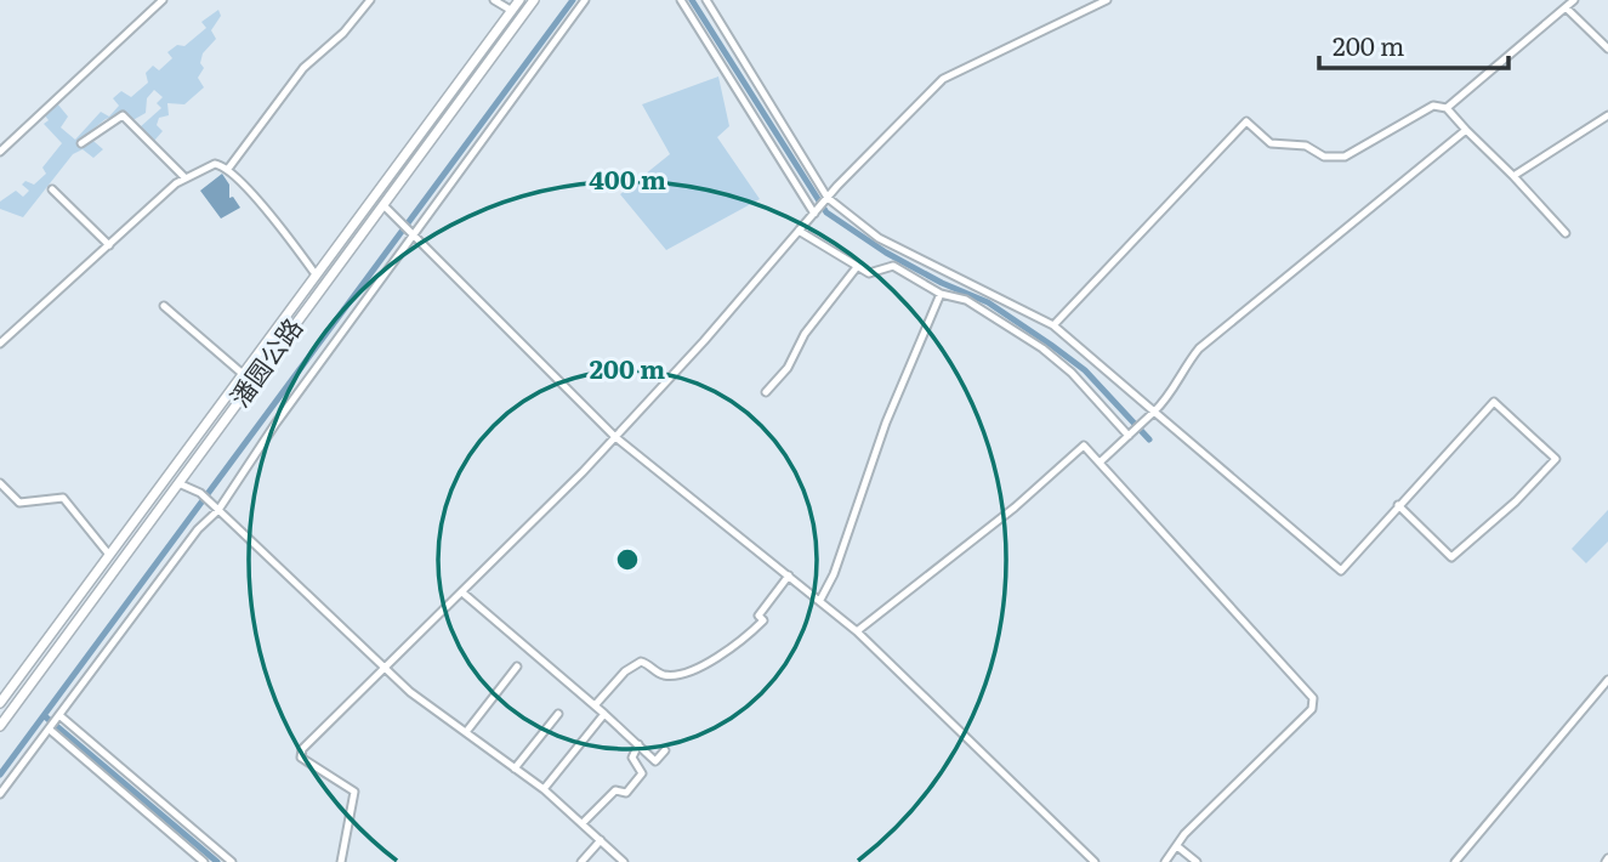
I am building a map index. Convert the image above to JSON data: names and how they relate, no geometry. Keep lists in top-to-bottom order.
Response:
{
  "streets": {
    "main road": ["潘圆公路"]
  },
  "scale_bar": "200 m",
  "rings": ["400 m", "200 m"]
}
